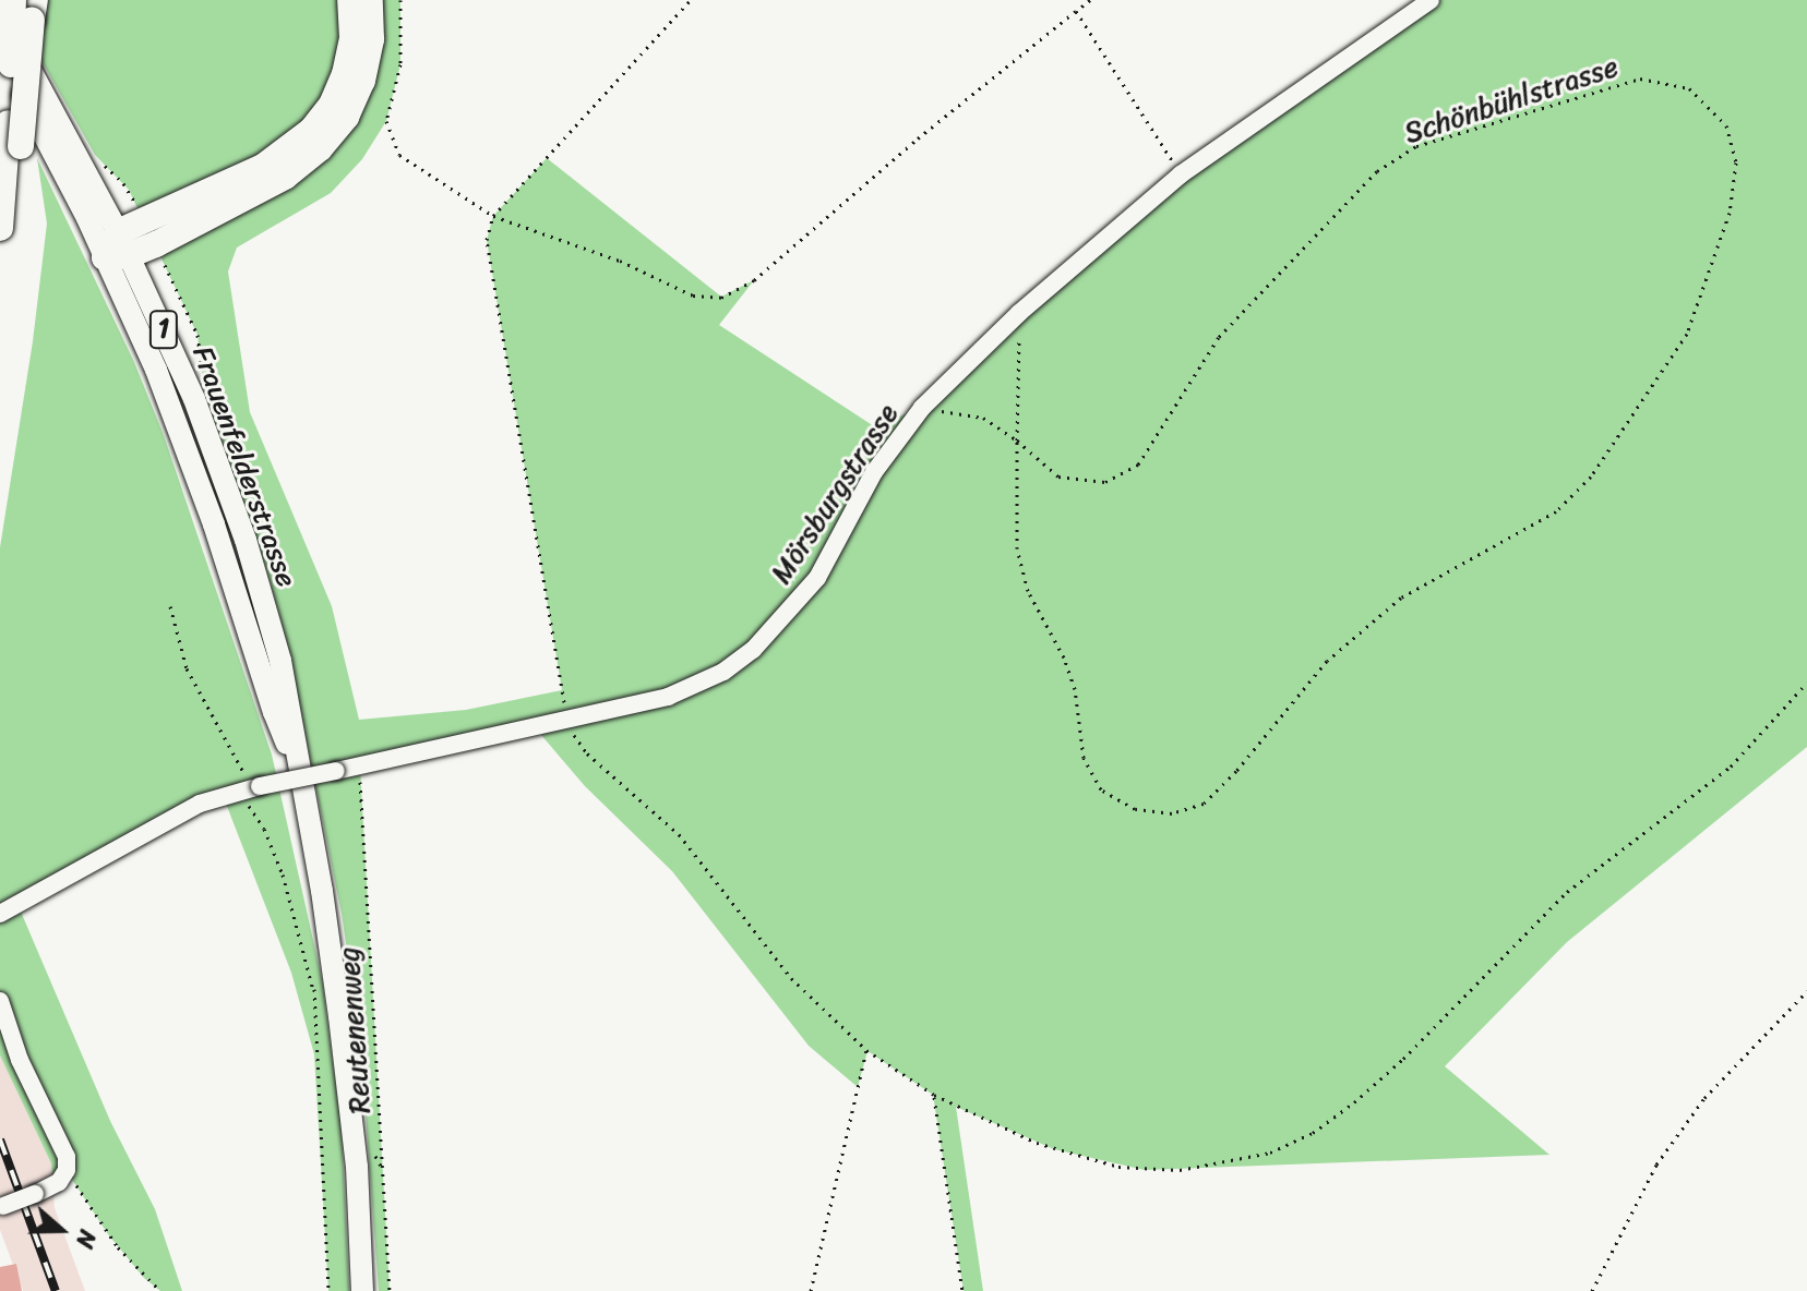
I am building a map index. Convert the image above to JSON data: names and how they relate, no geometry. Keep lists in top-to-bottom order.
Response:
{
  "streets": {
    "main road": ["1", "Frauenfelderstrasse"],
    "street": ["Mörsburgstrasse"],
    "path": ["Schönbühlstrasse", "Reutenenweg"]
  },
  "crossings": [
    ["Schönbühlstrasse", "Mörsburgstrasse"],
    ["Mörsburgstrasse", "Reutenenweg"]
  ],
  "north": "right"
}
